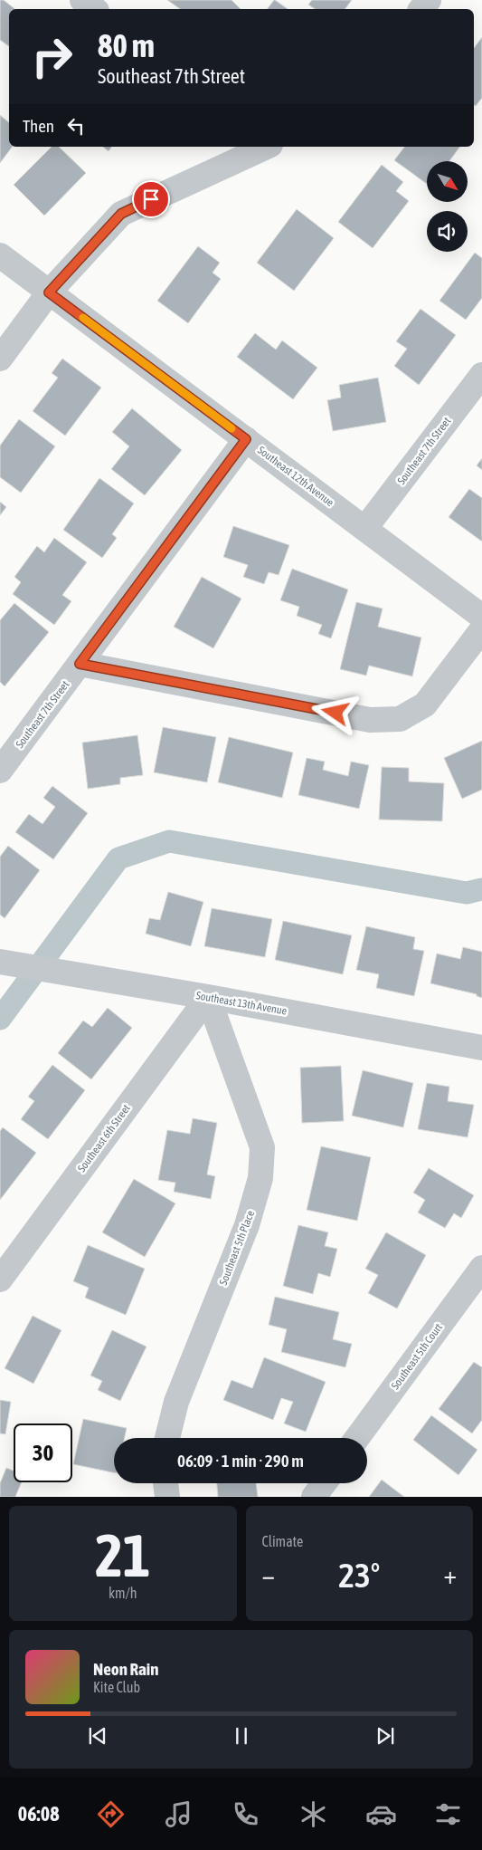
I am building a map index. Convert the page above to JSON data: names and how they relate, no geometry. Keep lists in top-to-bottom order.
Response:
{
  "streets": {
    "street": [
      "Southeast 7th Street",
      "Southeast 12th Avenue",
      "Southeast 13th Avenue",
      "Southeast 6th Street",
      "Southeast 5th Place",
      "Southeast 5th Court"
    ]
  },
  "crossings": [
    ["Southeast 7th Street", "Southeast 12th Avenue"],
    ["Southeast 13th Avenue", "Southeast 6th Street"],
    ["Southeast 13th Avenue", "Southeast 5th Place"],
    ["Southeast 6th Street", "Southeast 5th Place"]
  ],
  "north": "bottom right",
  "page": {
    "turn": ["80 m", "Southeast 7th Street"],
    "then": "Then",
    "limit": "30",
    "trip": "06:09 · 1 min · 290 m",
    "tile": [
      ["21", "km/h"],
      "Climate"
    ],
    "heat": ["−", "23°", "+"],
    "song": ["Neon Rain", "Kite Club"],
    "tabs": "06:08"
  }
}
